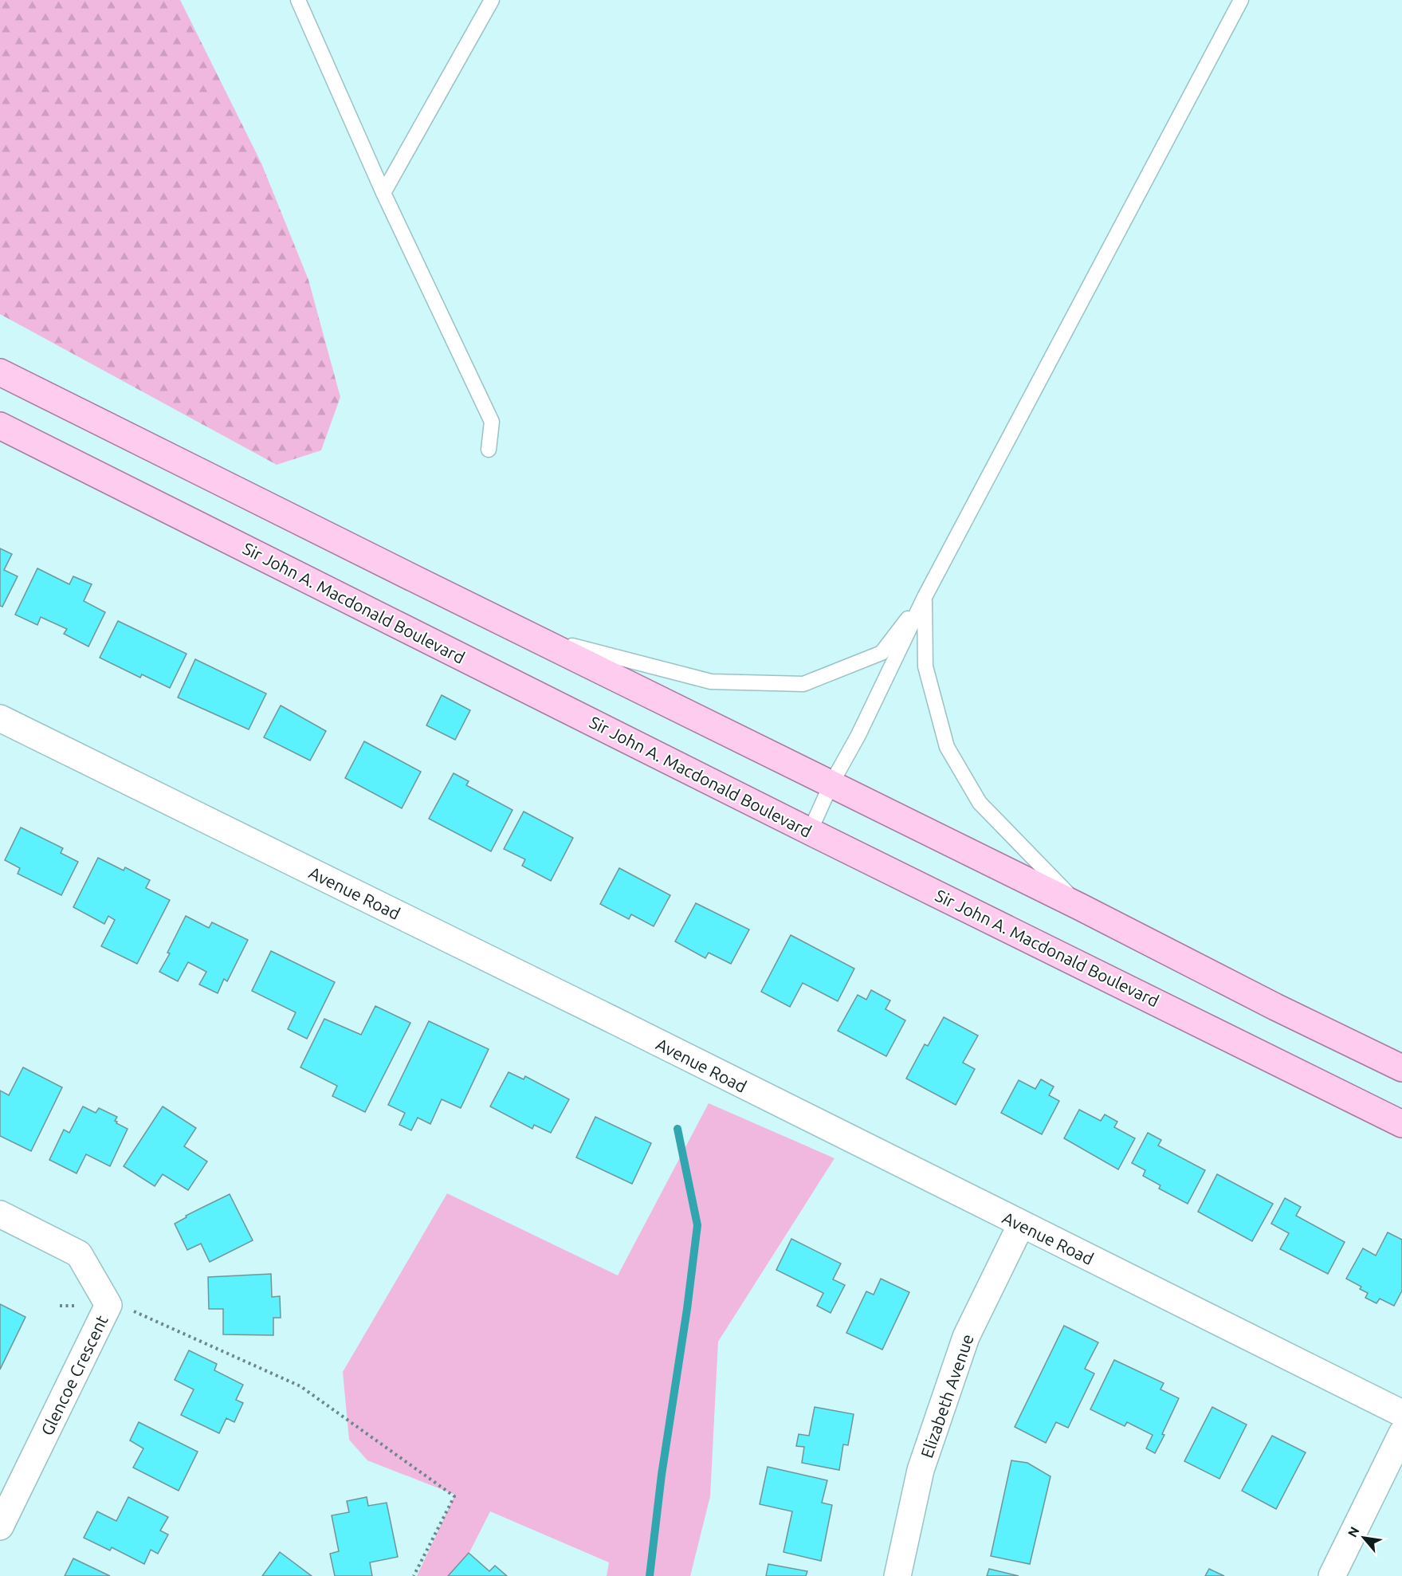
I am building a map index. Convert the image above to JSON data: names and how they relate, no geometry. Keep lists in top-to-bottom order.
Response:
{
  "streets": {
    "main road": ["Sir John A. Macdonald Boulevard"],
    "street": ["Avenue Road", "Glencoe Crescent", "Elizabeth Avenue"]
  },
  "crossings": [
    ["Avenue Road", "Elizabeth Avenue"]
  ],
  "north": "top left"
}
